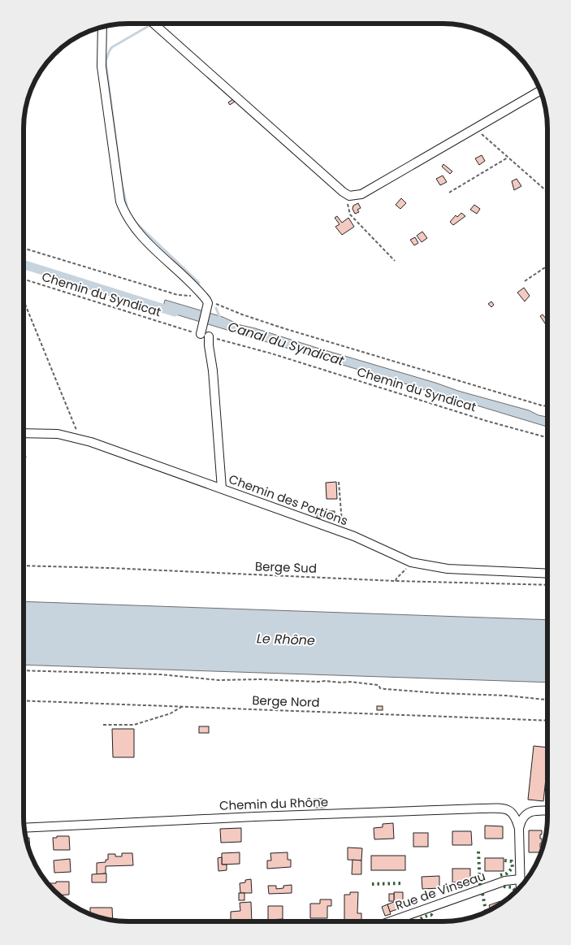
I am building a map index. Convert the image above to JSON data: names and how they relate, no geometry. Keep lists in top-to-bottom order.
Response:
{
  "streets": {
    "street": ["Chemin des Portions", "Chemin du Rhône", "Rue de Vinseau"],
    "path": ["Chemin du Syndicat", "Berge Sud", "Berge Nord"]
  },
  "water": ["Canal du Syndicat", "Le Rhône"]
}
